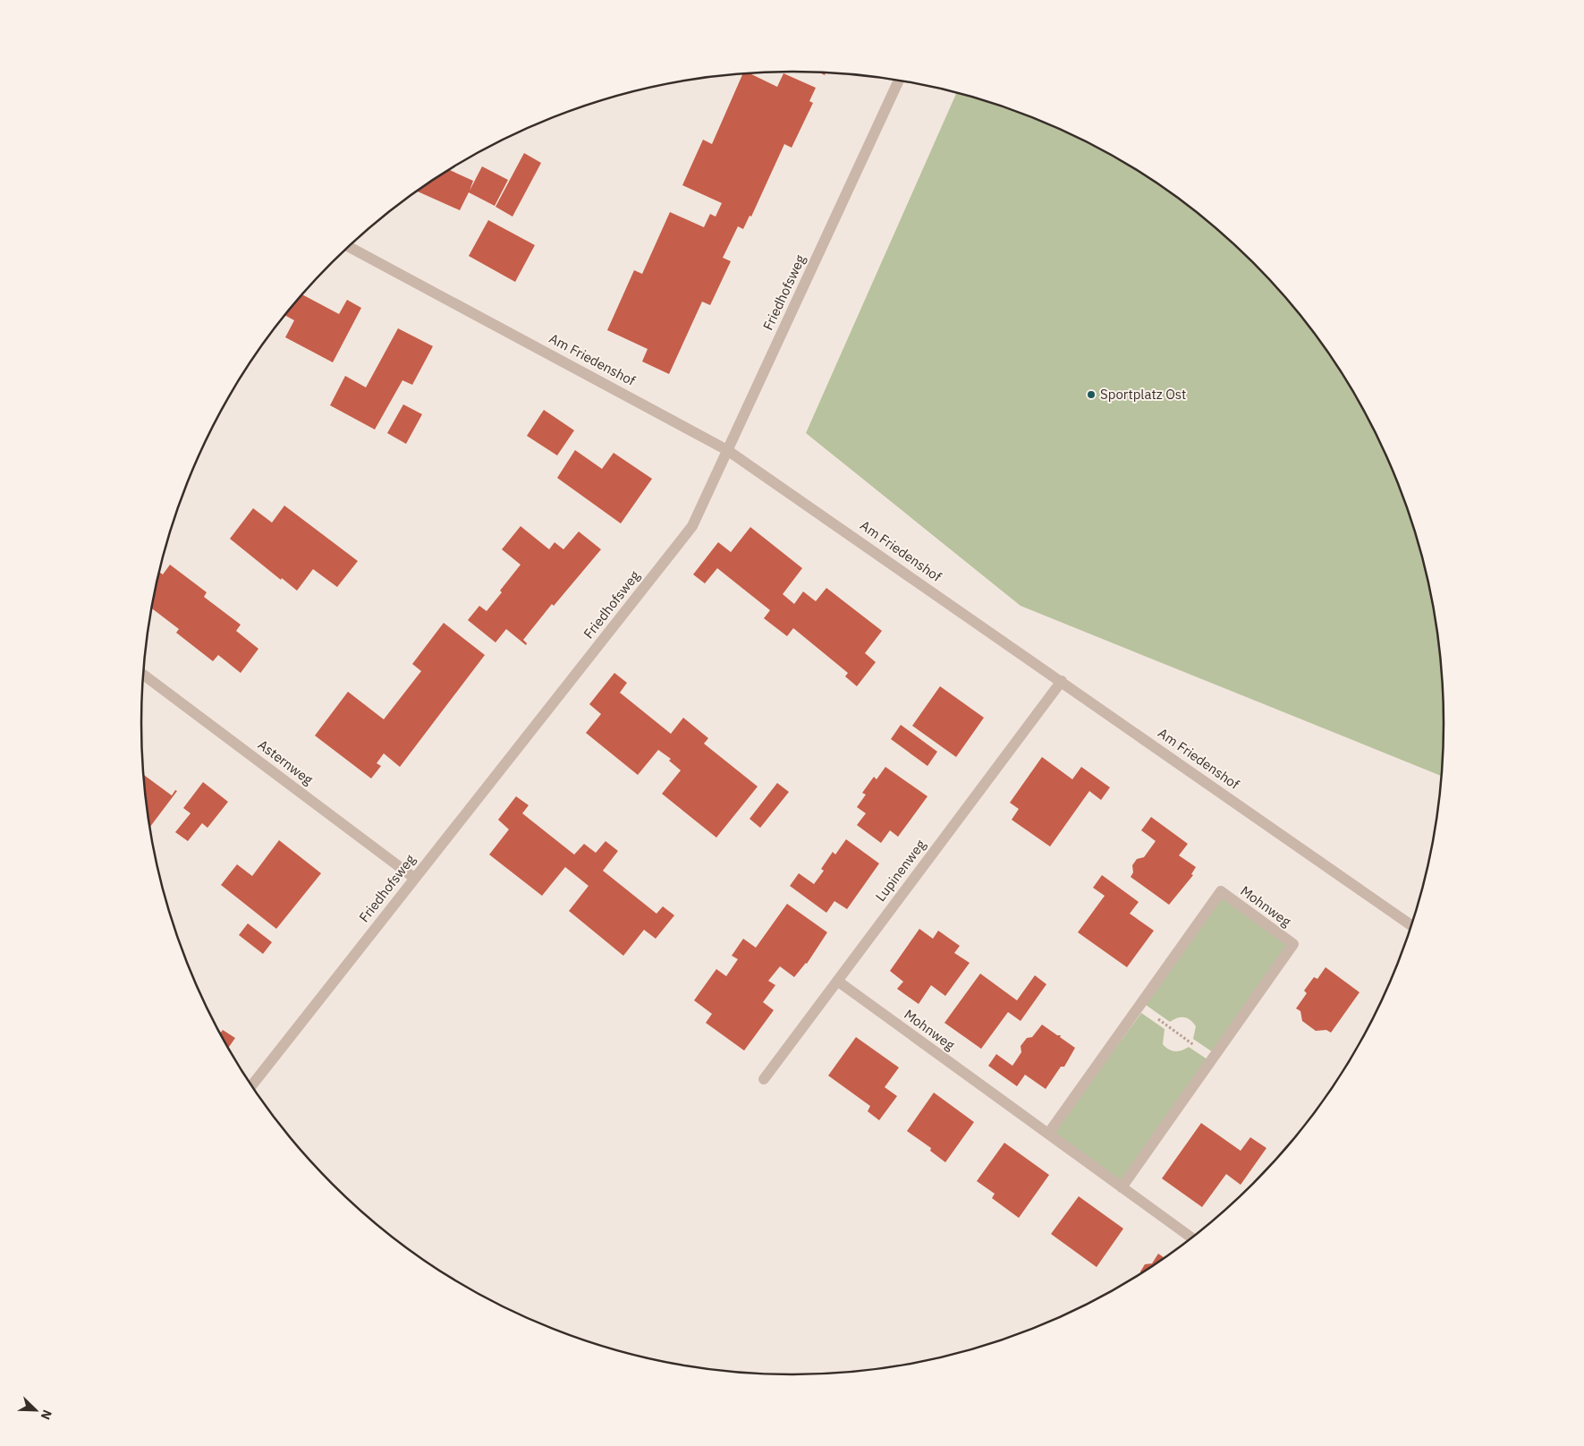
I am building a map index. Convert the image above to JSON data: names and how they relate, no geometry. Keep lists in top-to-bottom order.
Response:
{
  "streets": {
    "street": [
      "Friedhofsweg",
      "Am Friedenshof",
      "Asternweg",
      "Lupinenweg",
      "Mohnweg"
    ]
  },
  "crossings": [
    ["Friedhofsweg", "Am Friedenshof"],
    ["Friedhofsweg", "Asternweg"],
    ["Am Friedenshof", "Lupinenweg"],
    ["Lupinenweg", "Mohnweg"]
  ],
  "places": ["Sportplatz Ost"],
  "north": "bottom right"
}
